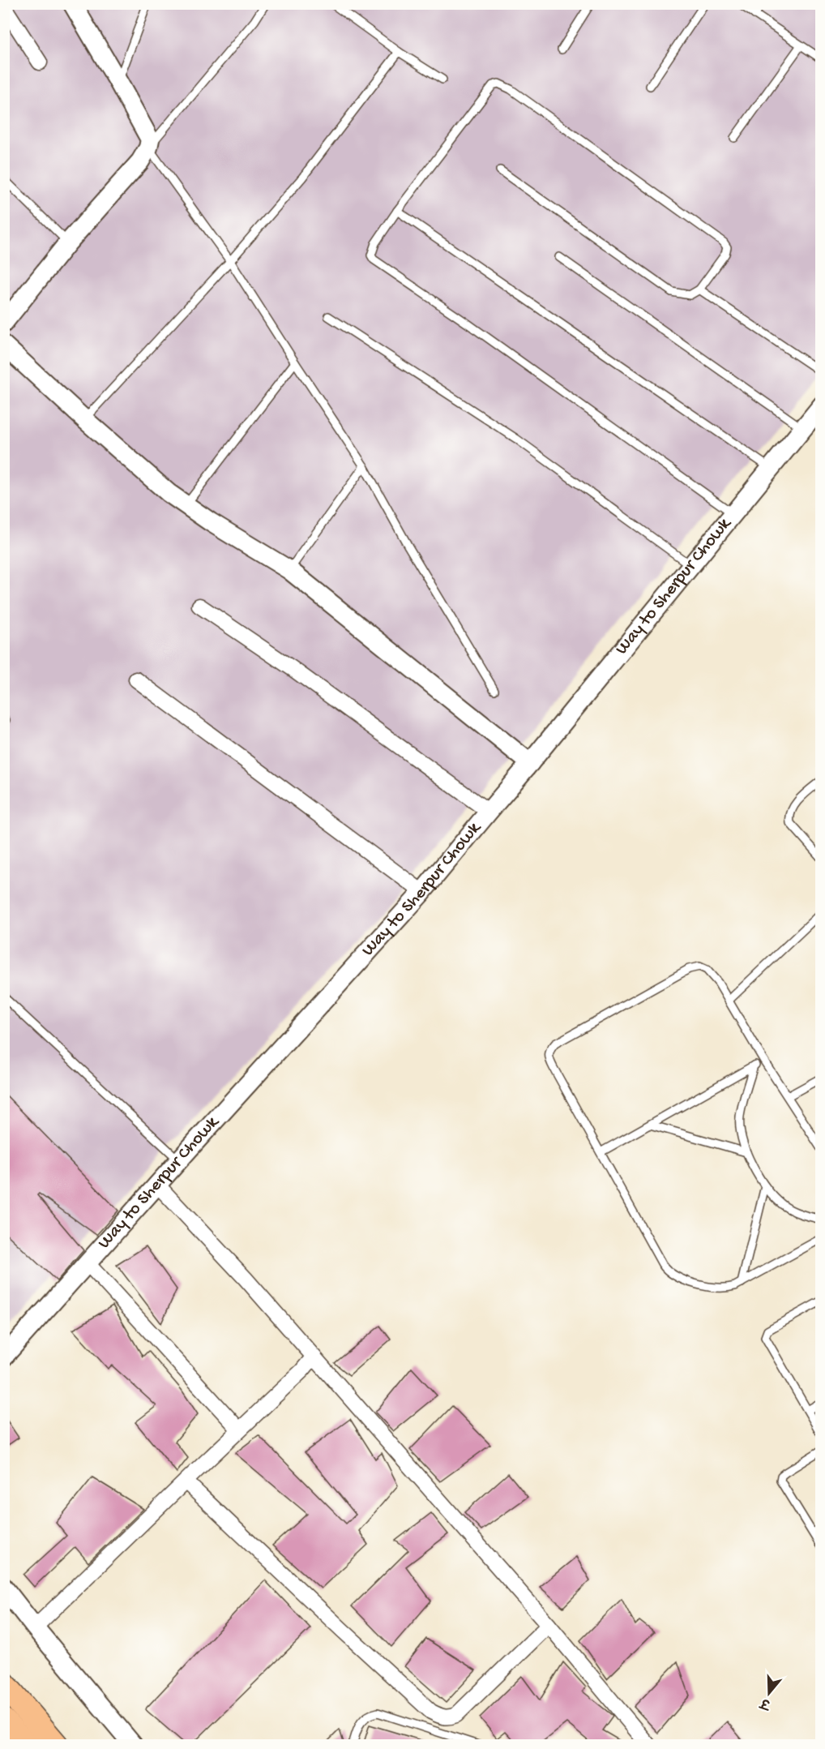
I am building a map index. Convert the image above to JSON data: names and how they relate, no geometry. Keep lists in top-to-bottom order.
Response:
{
  "streets": {
    "street": ["Way to Sherpur Chowk"]
  },
  "north": "bottom"
}
